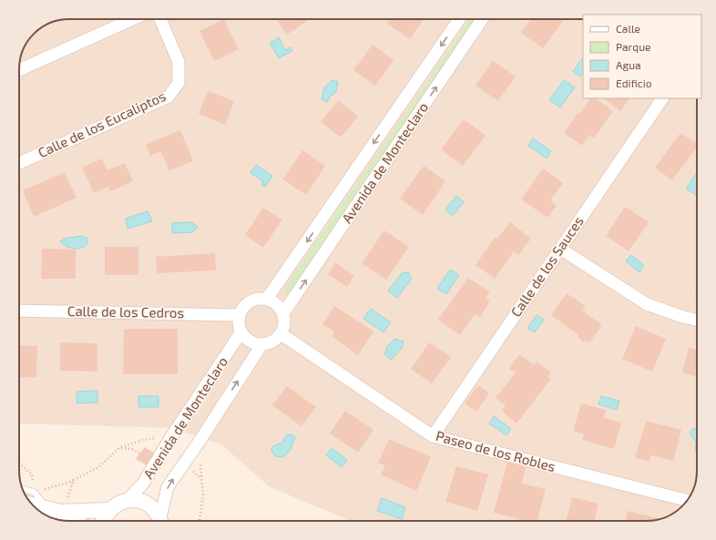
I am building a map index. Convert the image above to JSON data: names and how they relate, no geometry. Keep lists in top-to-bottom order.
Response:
{
  "streets": {
    "street": [
      "Calle de los Eucaliptos",
      "Avenida de Monteclaro",
      "Calle de los Sauces",
      "Calle de los Cedros",
      "Paseo de los Robles"
    ]
  },
  "crossings": [
    ["Avenida de Monteclaro", "Calle de los Cedros"],
    ["Avenida de Monteclaro", "Paseo de los Robles"],
    ["Calle de los Sauces", "Paseo de los Robles"],
    ["Calle de los Cedros", "Paseo de los Robles"]
  ],
  "legend": [
    "Calle",
    "Parque",
    "Agua",
    "Edificio"
  ]
}
